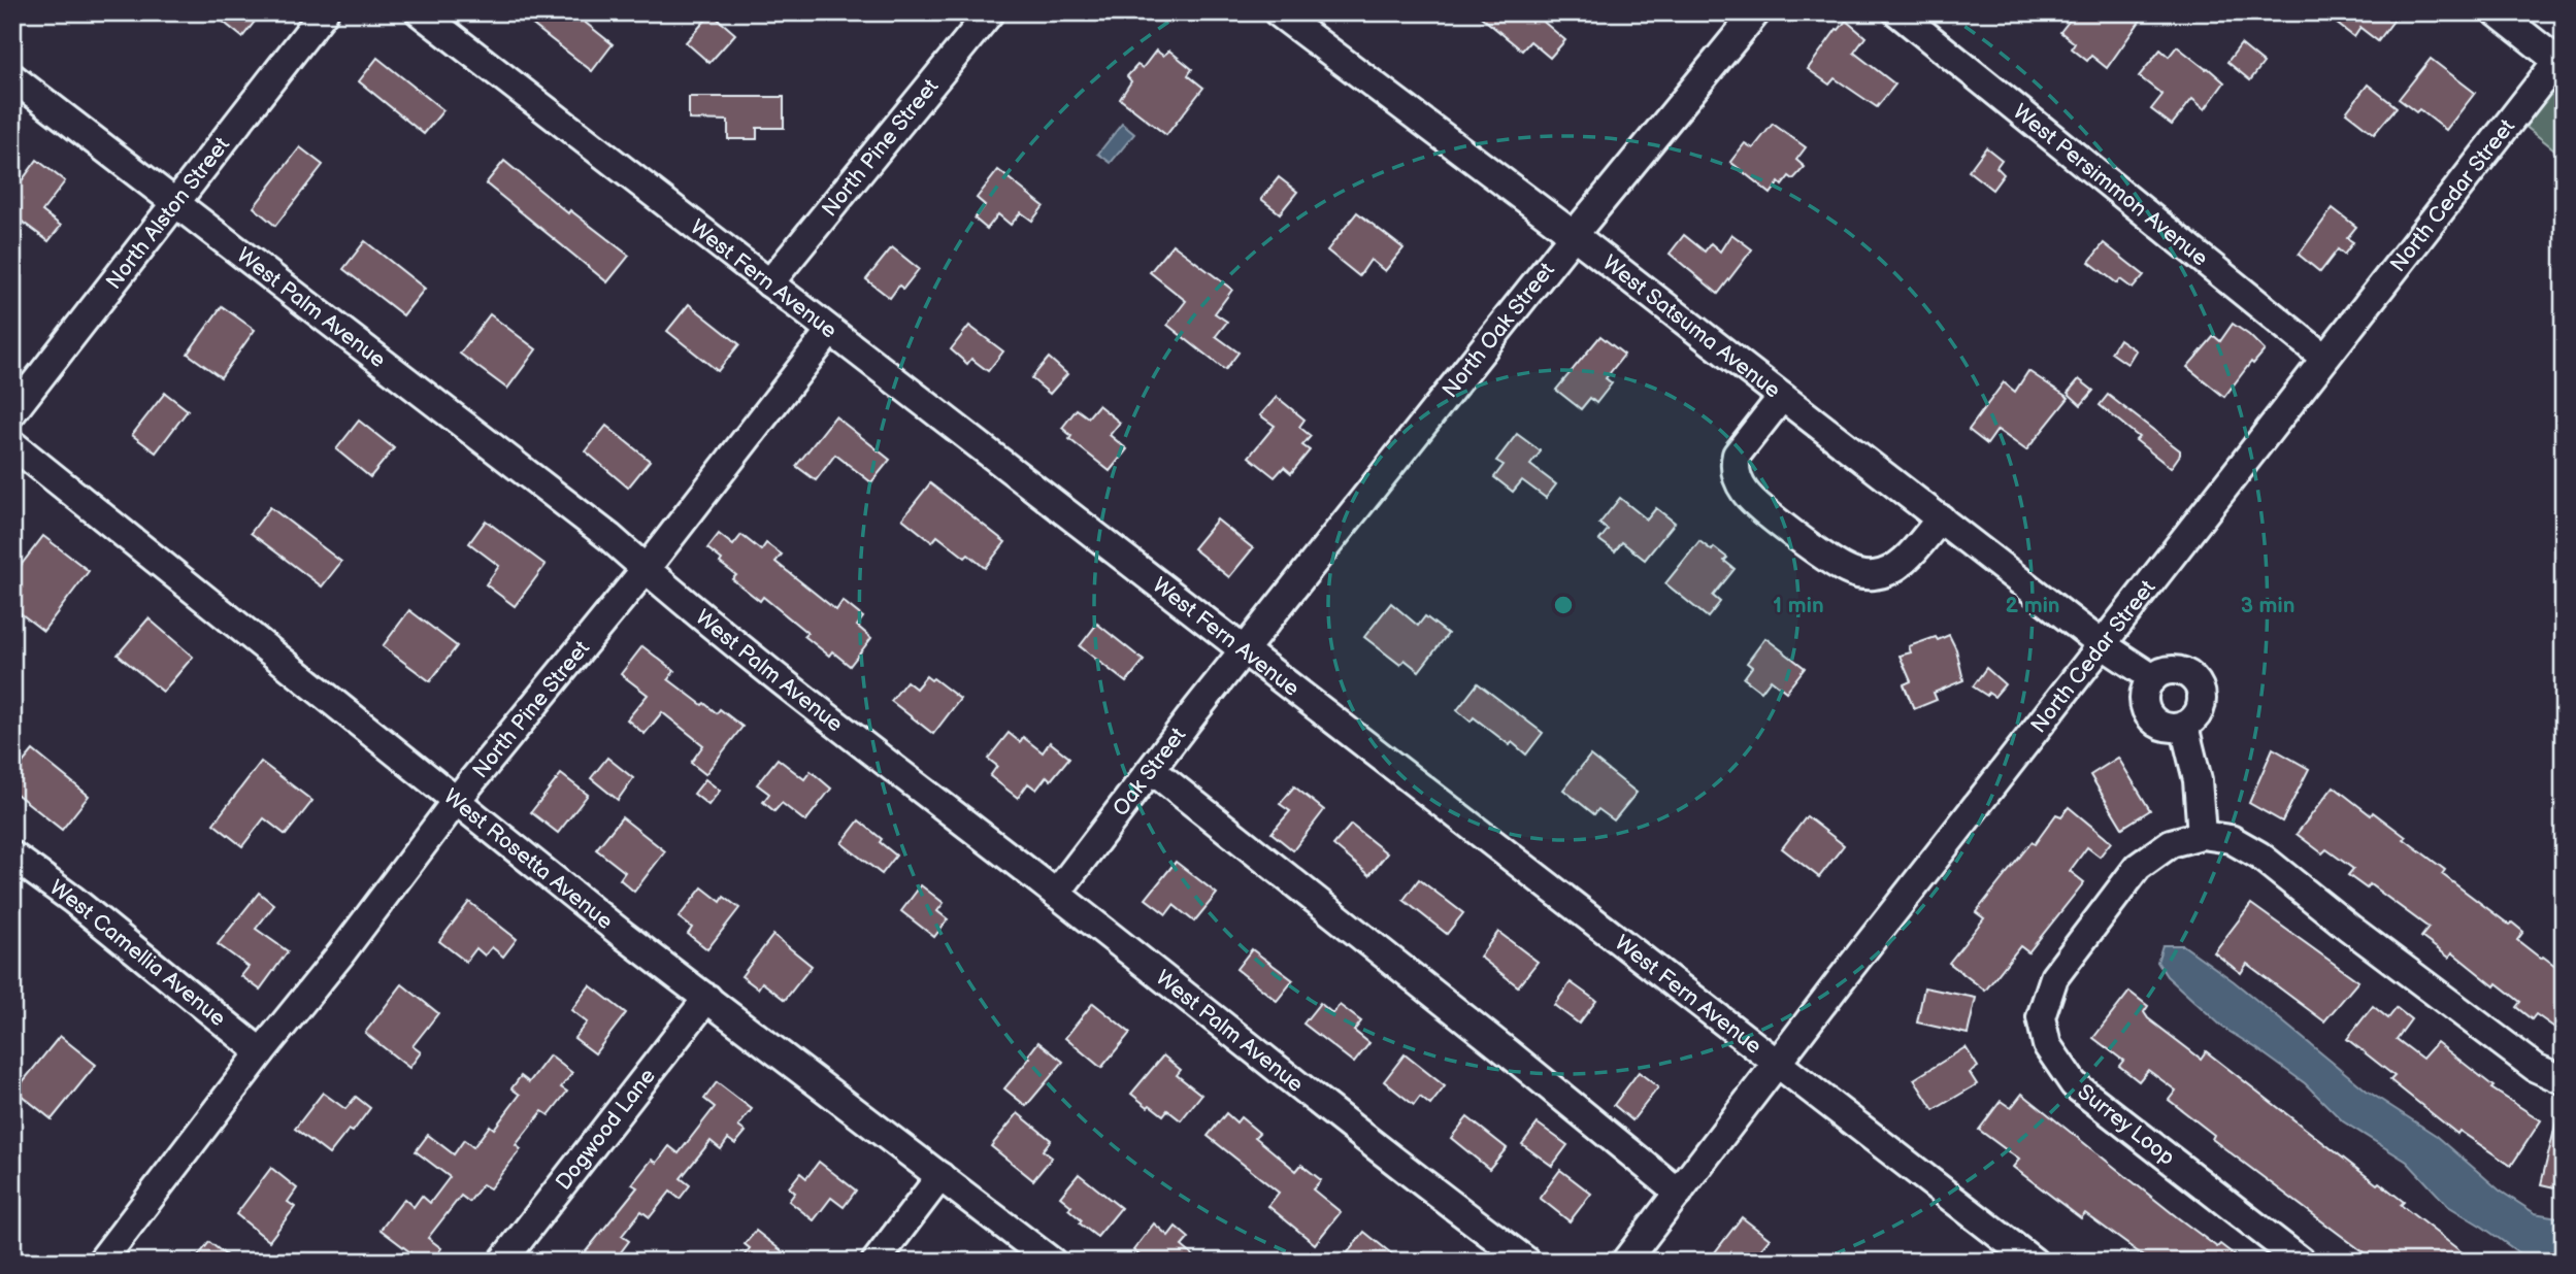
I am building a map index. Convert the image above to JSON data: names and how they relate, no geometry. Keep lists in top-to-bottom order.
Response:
{
  "streets": {
    "street": [
      "North Pine Street",
      "West Persimmon Avenue",
      "North Cedar Street",
      "North Alston Street",
      "West Fern Avenue",
      "West Palm Avenue",
      "West Satsuma Avenue",
      "North Oak Street",
      "Oak Street",
      "West Rosetta Avenue",
      "West Camellia Avenue",
      "Surrey Loop",
      "Dogwood Lane"
    ]
  },
  "crossings": [
    ["North Pine Street", "West Fern Avenue"],
    ["North Pine Street", "West Palm Avenue"],
    ["North Pine Street", "West Rosetta Avenue"],
    ["North Pine Street", "West Camellia Avenue"],
    ["West Persimmon Avenue", "North Cedar Street"],
    ["North Cedar Street", "West Fern Avenue"],
    ["North Cedar Street", "West Satsuma Avenue"],
    ["North Alston Street", "West Palm Avenue"],
    ["West Fern Avenue", "North Oak Street"],
    ["West Fern Avenue", "Oak Street"],
    ["West Palm Avenue", "Oak Street"],
    ["West Satsuma Avenue", "North Oak Street"],
    ["North Oak Street", "Oak Street"],
    ["West Rosetta Avenue", "Dogwood Lane"]
  ],
  "rings": ["1 min", "2 min", "3 min"]
}
